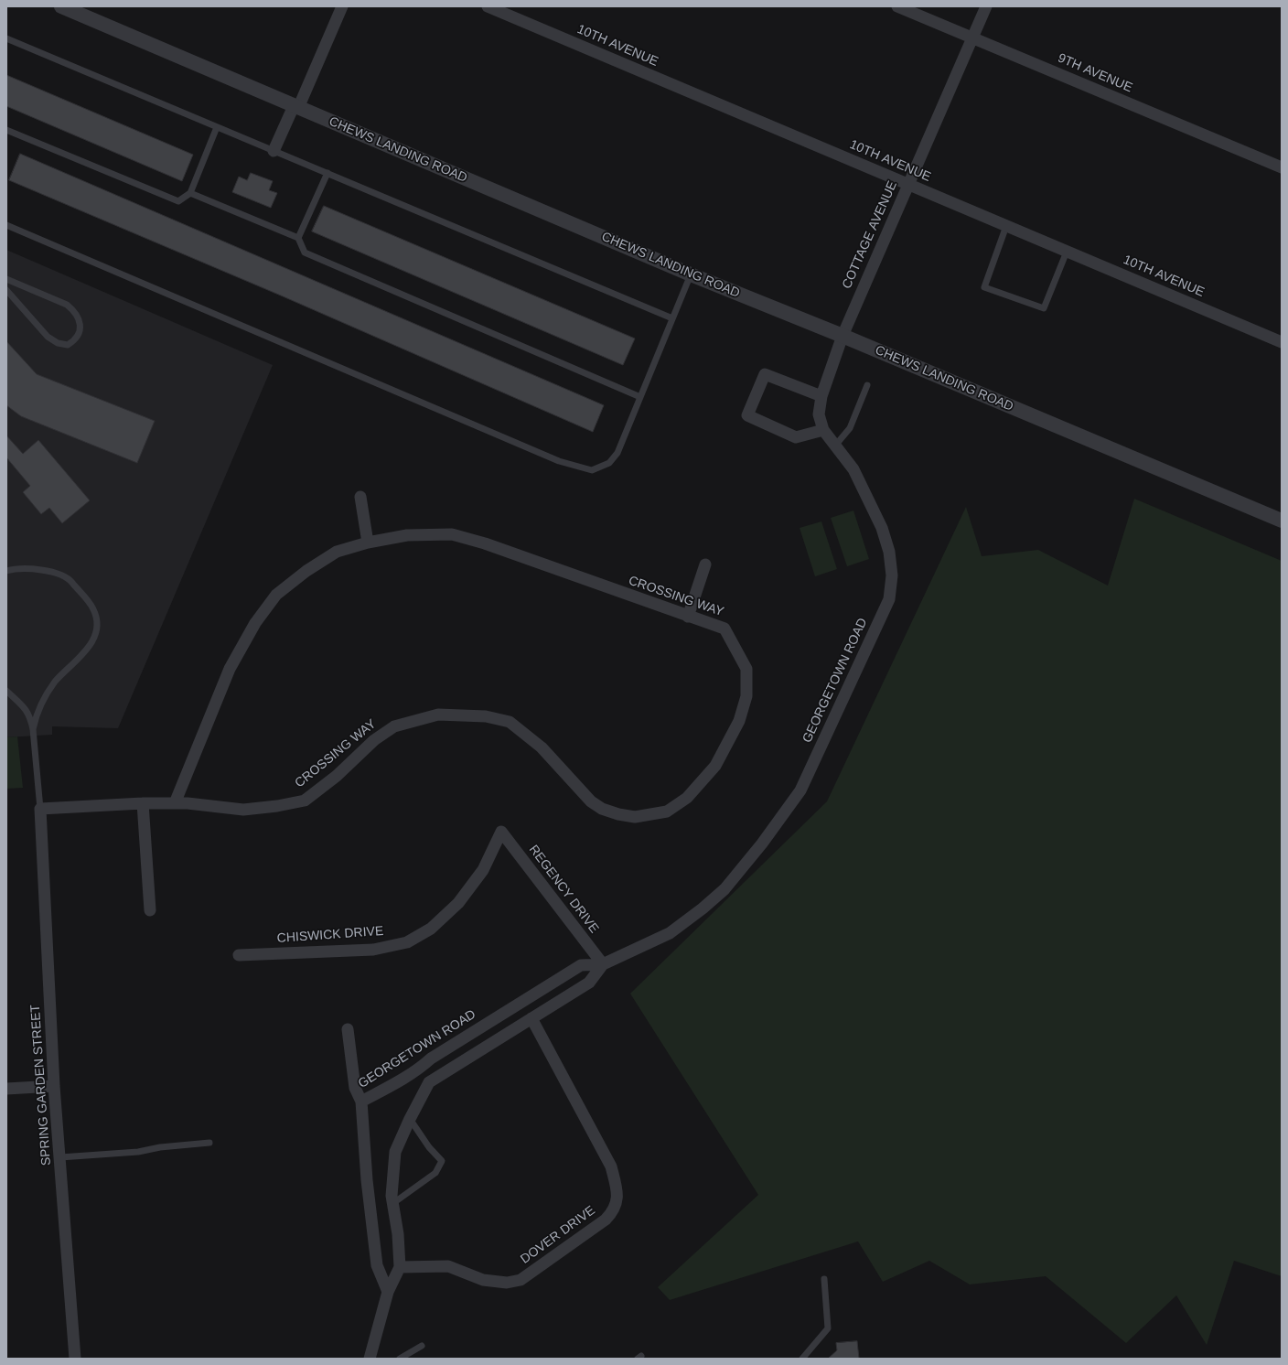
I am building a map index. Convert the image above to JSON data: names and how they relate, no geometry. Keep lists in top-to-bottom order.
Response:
{
  "streets": {
    "street": [
      "10TH AVENUE",
      "9TH AVENUE",
      "CHEWS LANDING ROAD",
      "COTTAGE AVENUE",
      "CROSSING WAY",
      "GEORGETOWN ROAD",
      "REGENCY DRIVE",
      "CHISWICK DRIVE",
      "SPRING GARDEN STREET",
      "DOVER DRIVE"
    ]
  },
  "crossings": [
    ["10TH AVENUE", "COTTAGE AVENUE"],
    ["9TH AVENUE", "COTTAGE AVENUE"],
    ["CHEWS LANDING ROAD", "COTTAGE AVENUE"],
    ["CHEWS LANDING ROAD", "GEORGETOWN ROAD"],
    ["COTTAGE AVENUE", "GEORGETOWN ROAD"],
    ["CROSSING WAY", "SPRING GARDEN STREET"],
    ["GEORGETOWN ROAD", "REGENCY DRIVE"],
    ["GEORGETOWN ROAD", "DOVER DRIVE"],
    ["REGENCY DRIVE", "CHISWICK DRIVE"]
  ]
}
